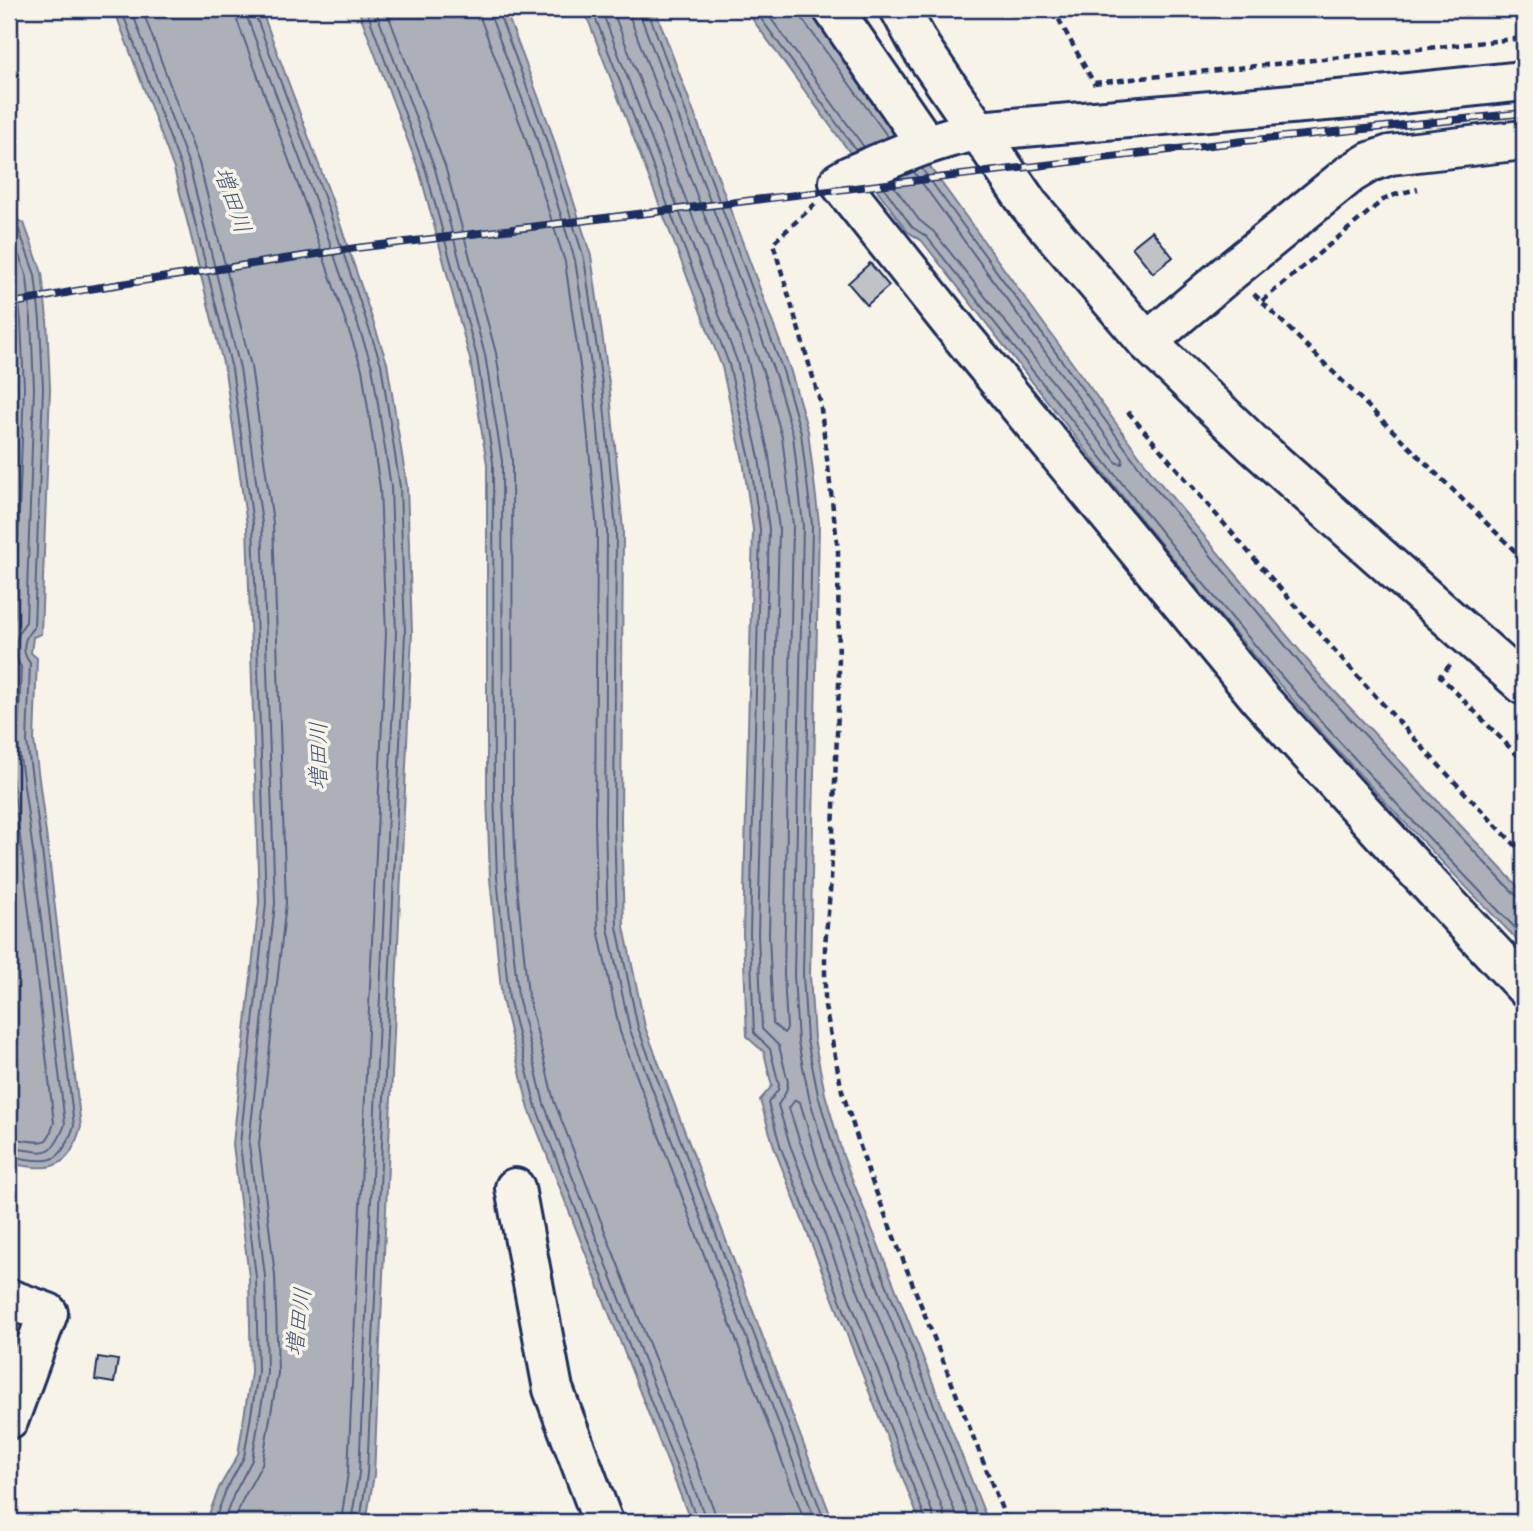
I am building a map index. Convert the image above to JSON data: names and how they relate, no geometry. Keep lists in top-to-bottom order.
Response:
{
  "water": ["増田川"]
}
